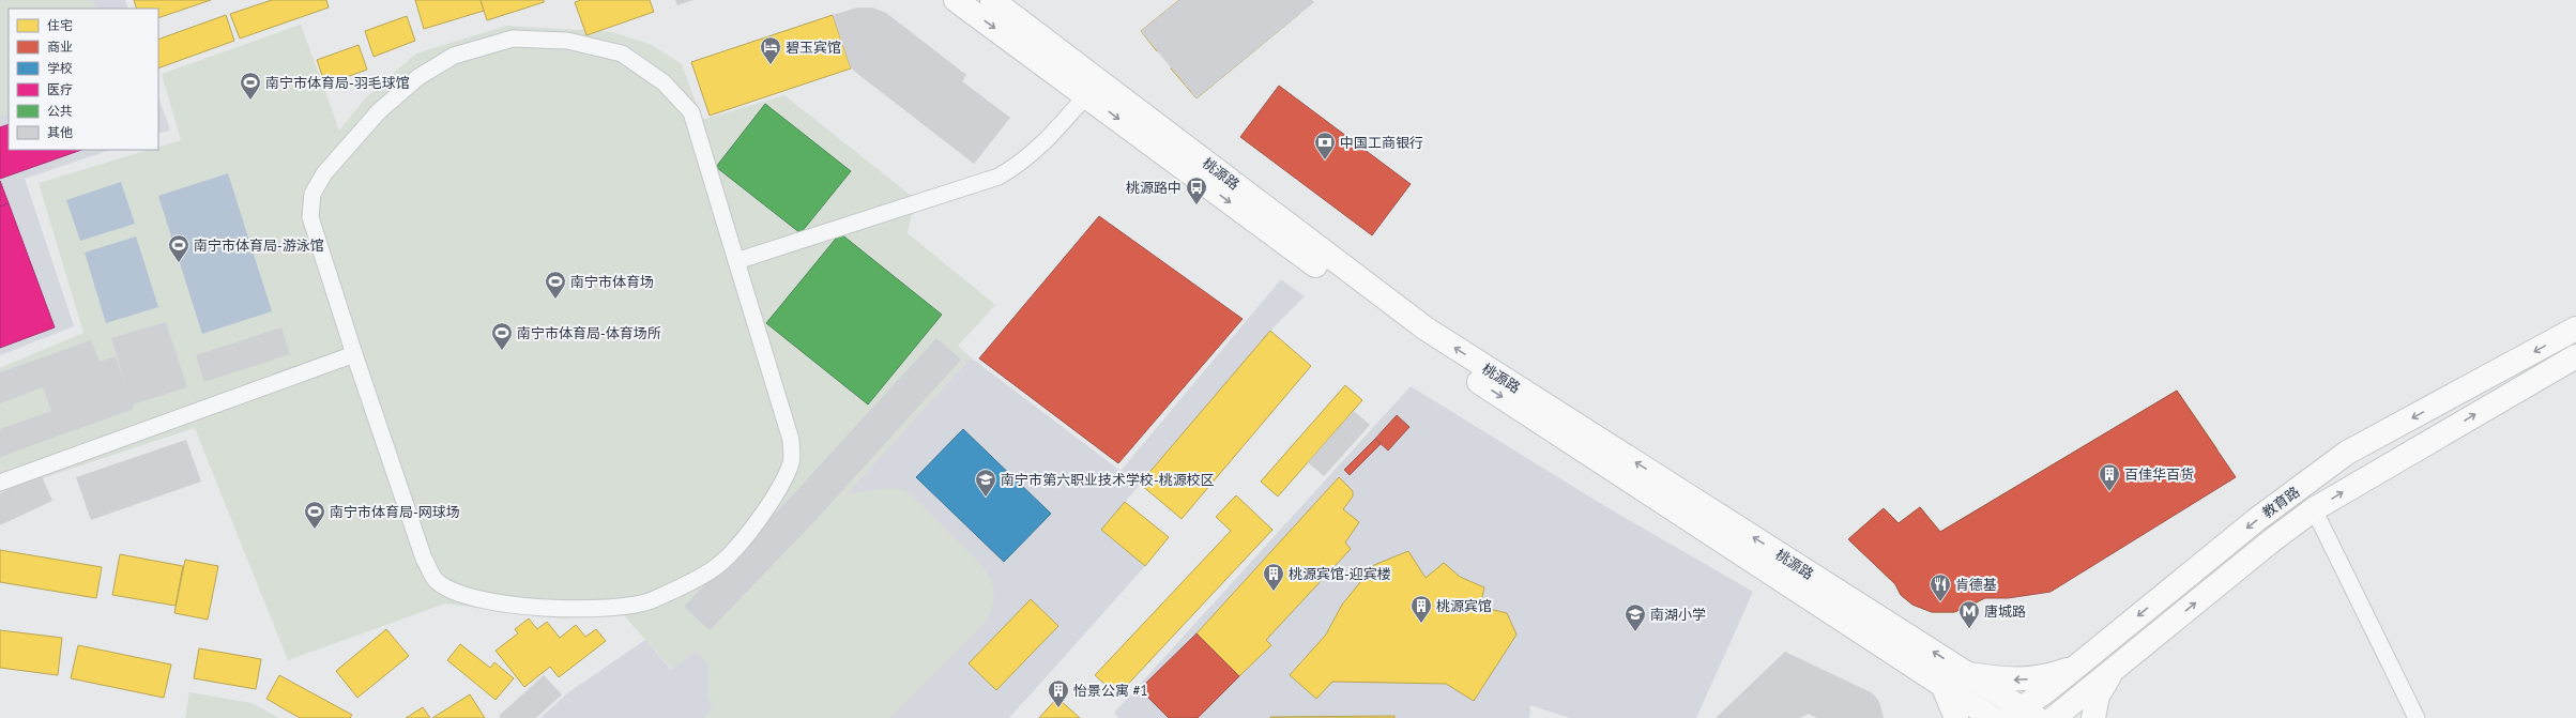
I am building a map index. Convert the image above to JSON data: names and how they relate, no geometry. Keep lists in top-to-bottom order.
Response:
{
  "streets": {
    "main road": ["桃源路", "教育路"]
  },
  "crossings": [
    ["桃源路", "教育路"]
  ],
  "places": {
    "hotel": ["碧玉宾馆"],
    "sports": [
      "南宁市体育局-羽毛球馆",
      "南宁市体育局-游泳馆",
      "南宁市体育场",
      "南宁市体育局-体育场所",
      "南宁市体育局-网球场"
    ],
    "bank": ["中国工商银行"],
    "bus stop": ["桃源路中"],
    "building": [
      "百佳华百货",
      "桃源宾馆-迎宾楼",
      "桃源宾馆",
      "怡景公寓 #1"
    ],
    "school or university": ["南宁市第六职业技术学校-桃源校区", "南湖小学"],
    "restaurant": ["肯德基"],
    "metro station": ["唐城路"]
  },
  "legend": [
    "住宅",
    "商业",
    "学校",
    "医疗",
    "公共",
    "其他"
  ]
}
